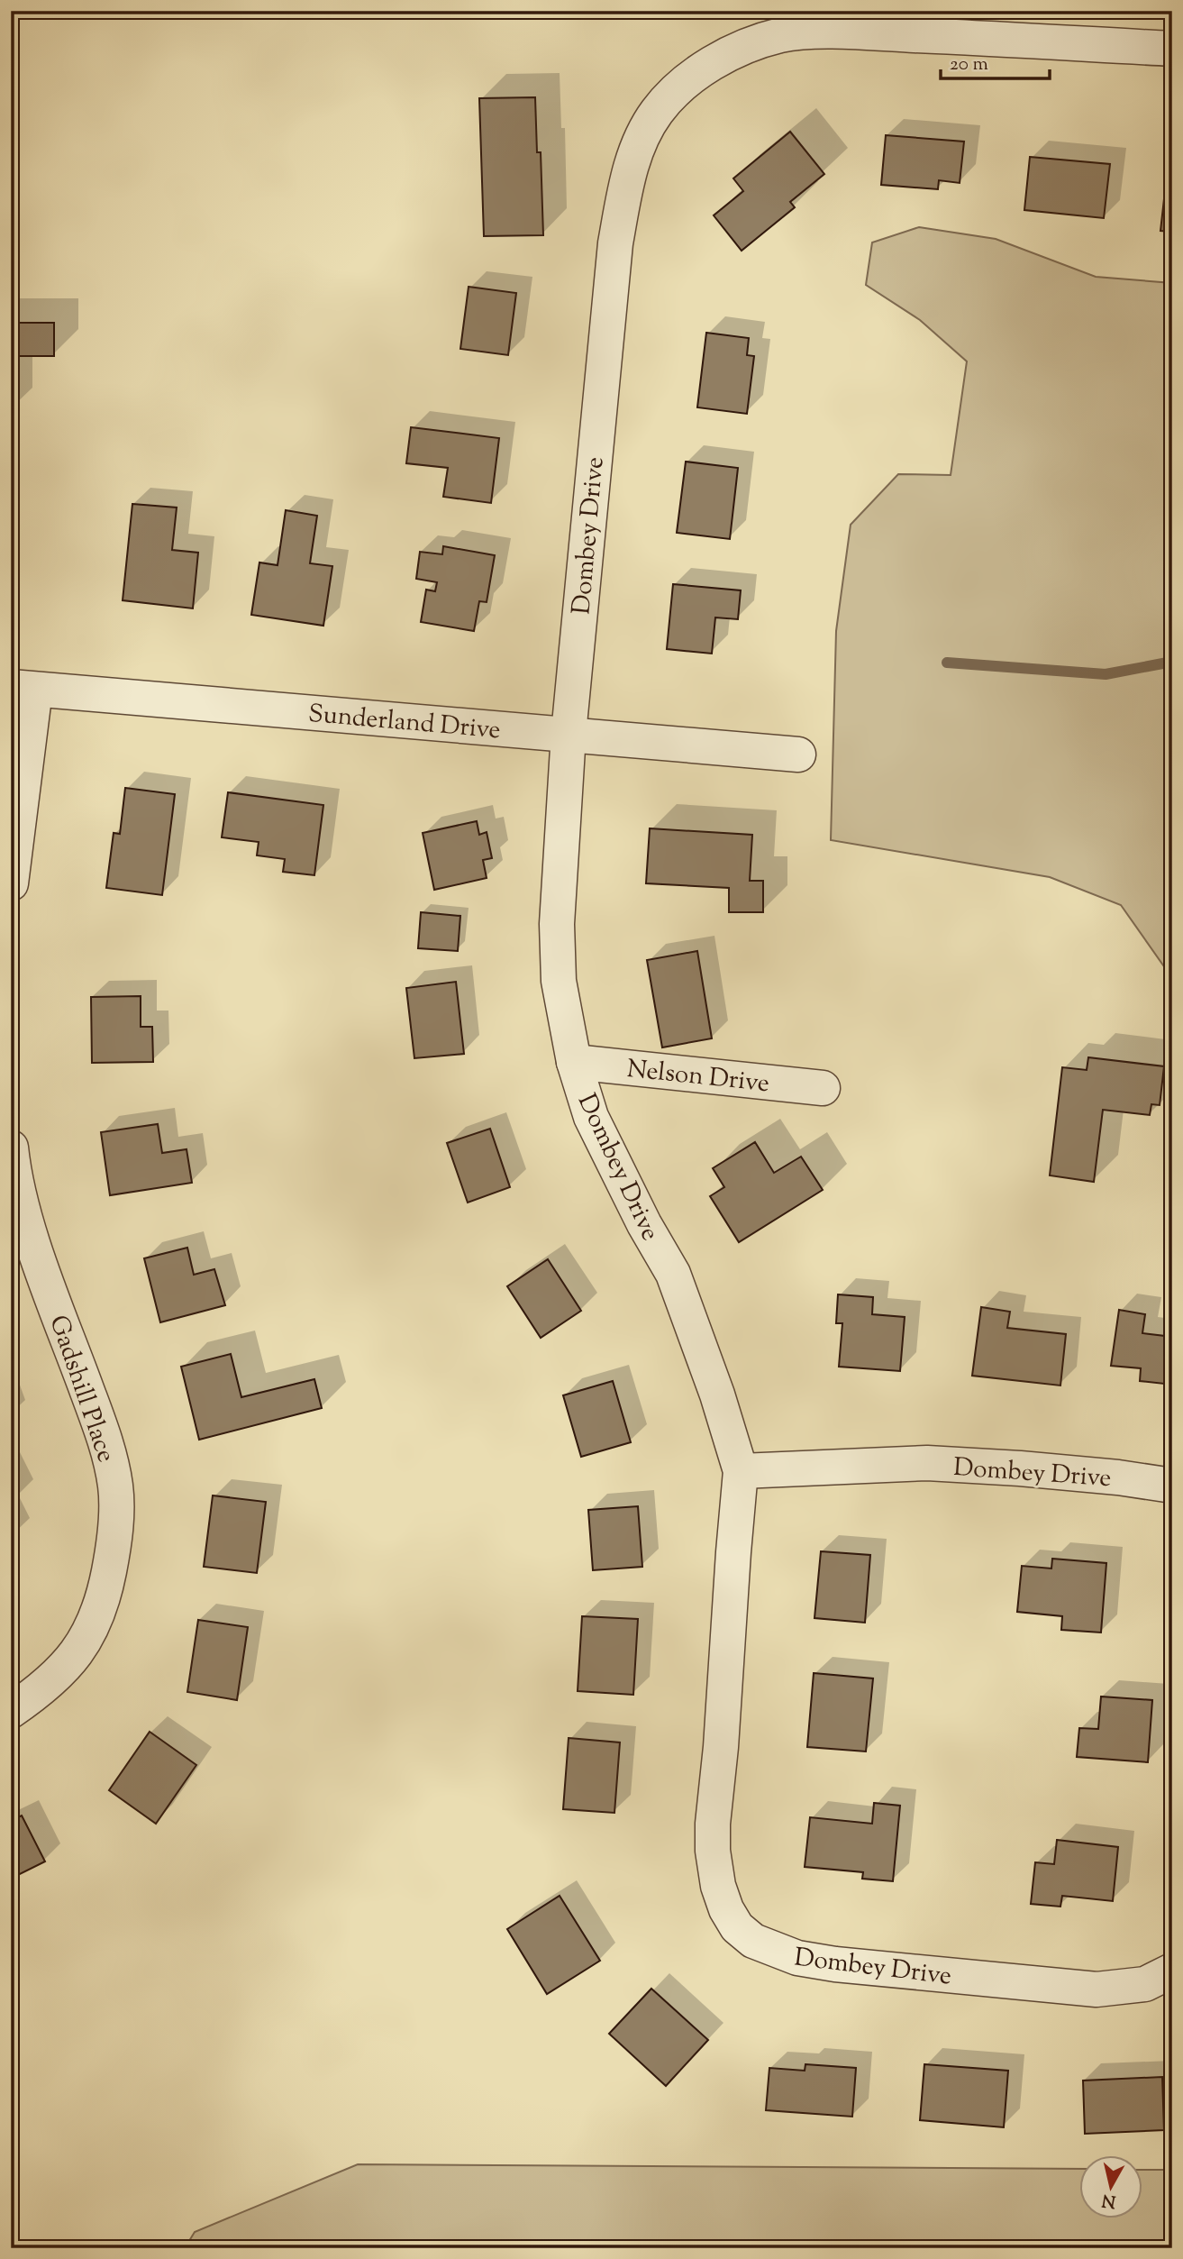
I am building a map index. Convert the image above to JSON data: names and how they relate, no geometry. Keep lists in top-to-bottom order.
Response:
{
  "streets": {
    "street": [
      "Dombey Drive",
      "Sunderland Drive",
      "Nelson Drive",
      "Gadshill Place"
    ]
  },
  "crossings": [
    ["Dombey Drive", "Sunderland Drive"],
    ["Dombey Drive", "Nelson Drive"]
  ],
  "scale_bar": "20 m",
  "north": "bottom"
}
